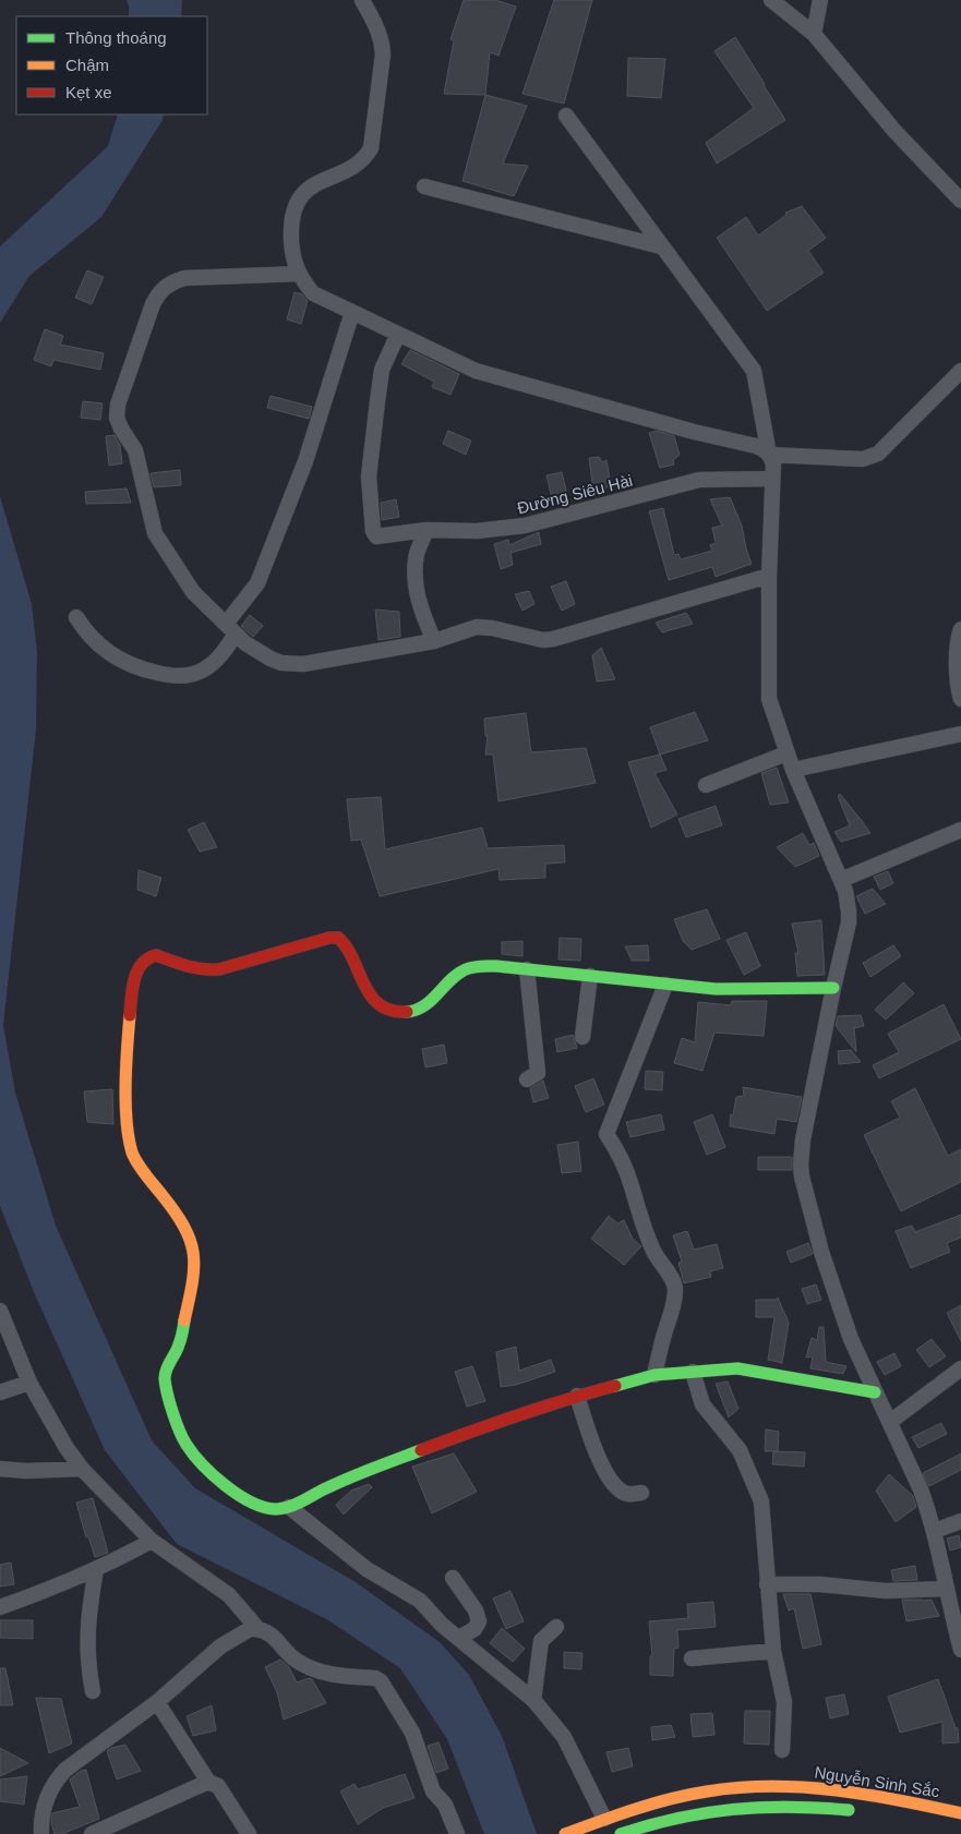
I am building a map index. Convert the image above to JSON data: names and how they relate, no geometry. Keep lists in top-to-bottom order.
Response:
{
  "streets": {
    "main road": ["Nguyễn Sinh Sắc"],
    "street": ["Đường Siêu Hài"]
  },
  "legend": ["Thông thoáng", "Chậm", "Kẹt xe"]
}
